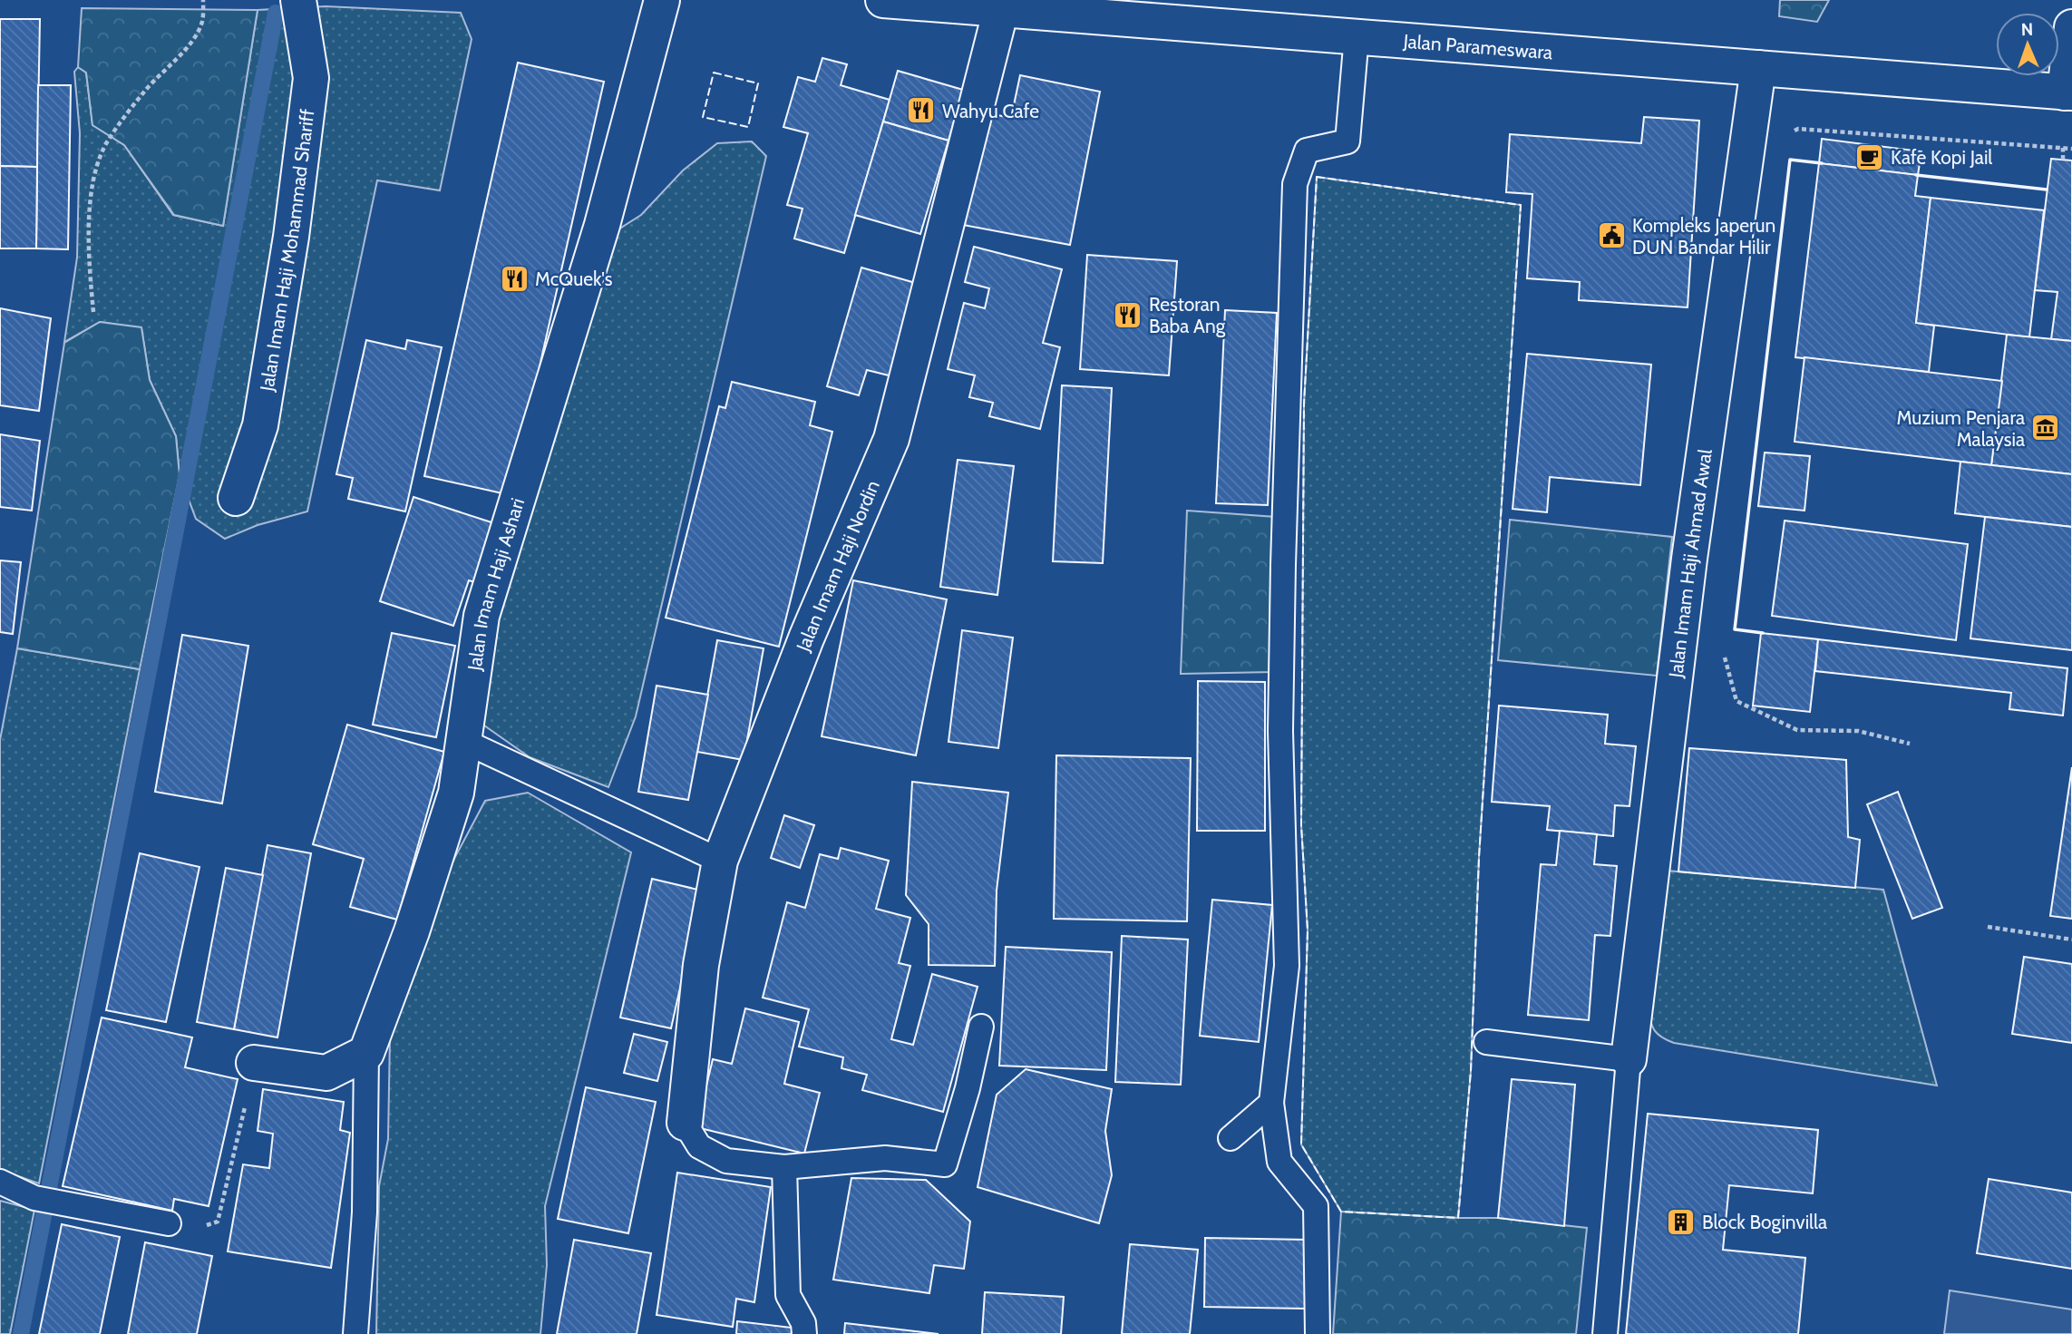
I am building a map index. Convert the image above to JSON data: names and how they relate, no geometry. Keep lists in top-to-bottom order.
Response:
{
  "streets": {
    "street": [
      "Jalan Parameswara",
      "Jalan Imam Haji Mohammad Shariff",
      "Jalan Imam Haji Ahmad Awal",
      "Jalan Imam Haji Nordin",
      "Jalan Imam Haji Ashari"
    ]
  },
  "crossings": [
    ["Jalan Parameswara", "Jalan Imam Haji Ahmad Awal"],
    ["Jalan Parameswara", "Jalan Imam Haji Nordin"]
  ],
  "places": {
    "restaurant": ["Wahyu Cafe", "McQuek's", "Restoran Baba Ang"],
    "cafe": ["Kafe Kopi Jail"],
    "public building": ["Kompleks Japerun DUN Bandar Hilir"],
    "museum": ["Muzium Penjara Malaysia"],
    "building": ["Block Boginvilla"]
  },
  "north": "top"
}
